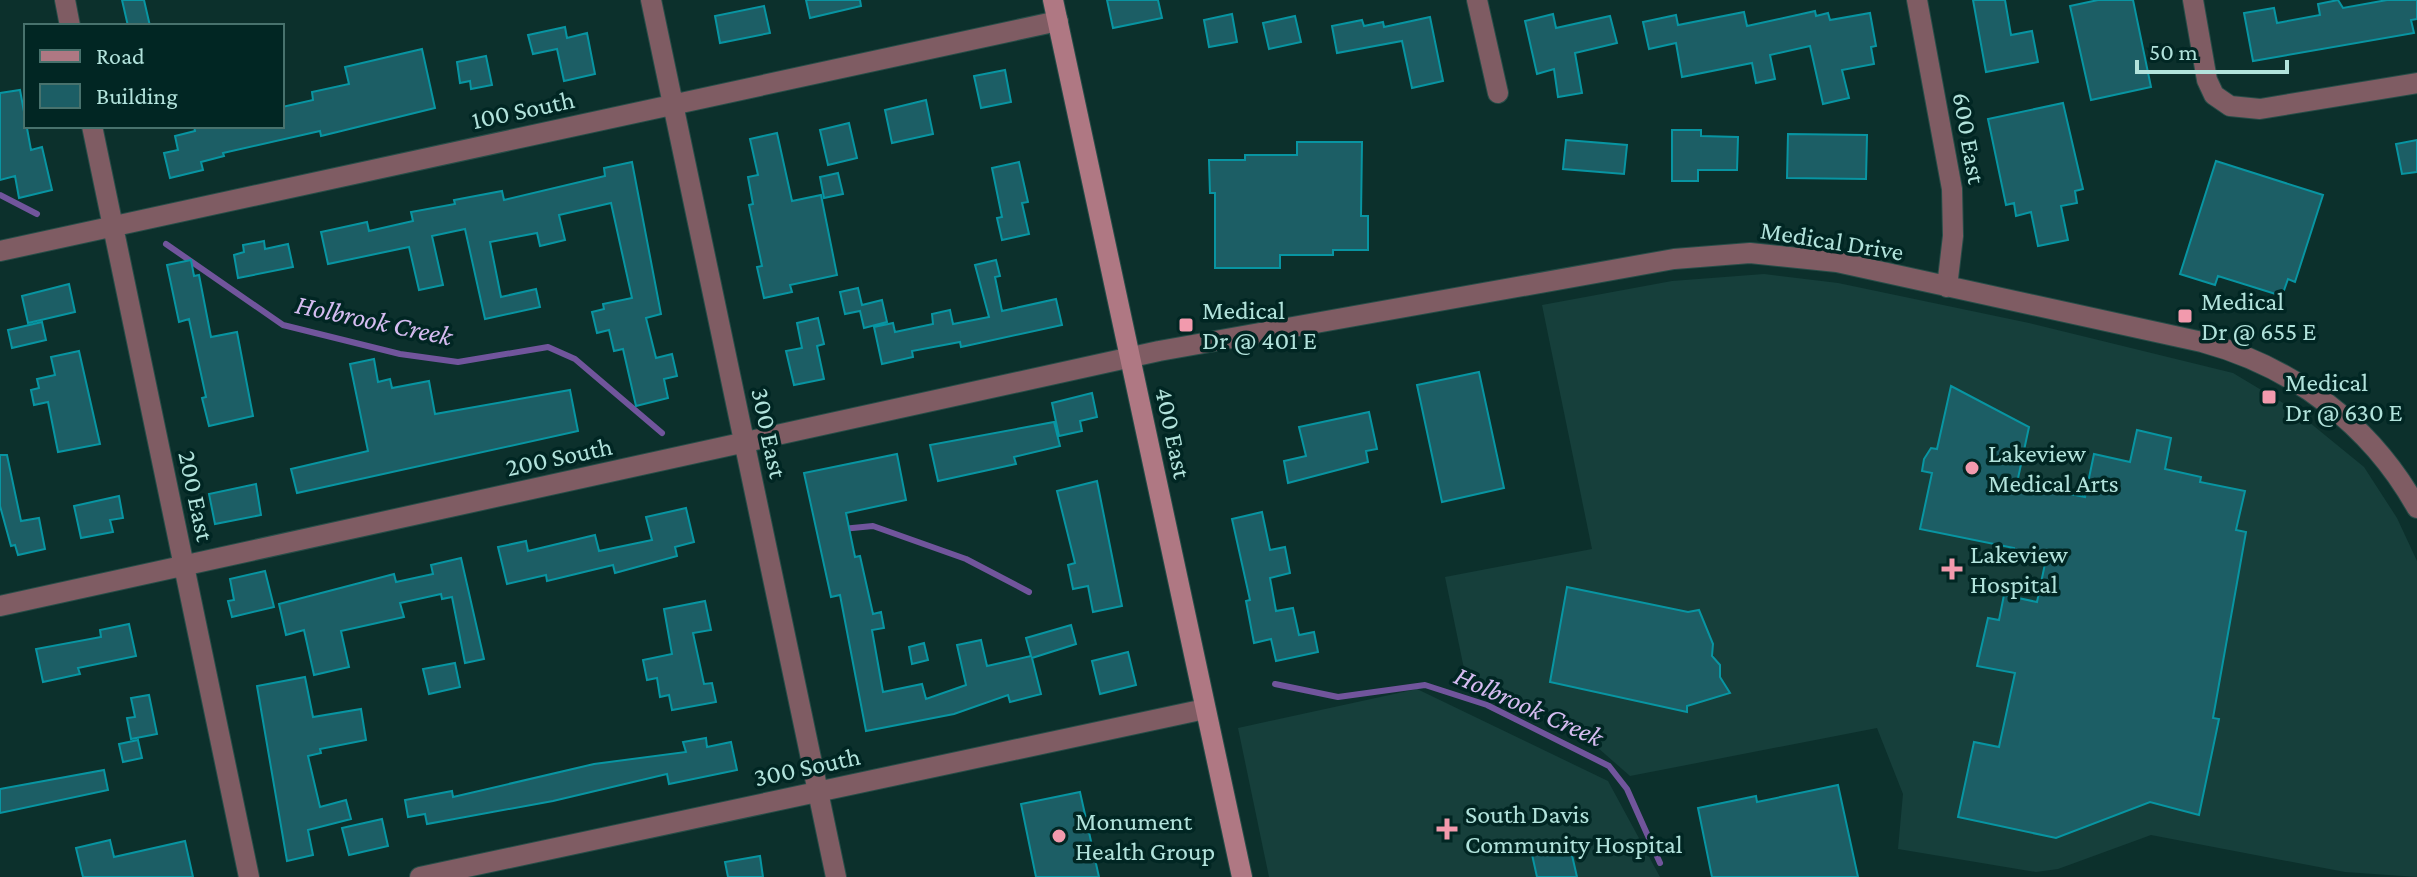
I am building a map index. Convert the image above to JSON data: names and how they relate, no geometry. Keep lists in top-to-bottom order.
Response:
{
  "streets": {
    "main road": ["400 East"],
    "street": [
      "100 South",
      "600 East",
      "Medical Drive",
      "300 East",
      "200 South",
      "200 East",
      "300 South"
    ]
  },
  "crossings": [
    ["100 South", "300 East"],
    ["100 South", "400 East"],
    ["100 South", "200 East"],
    ["600 East", "Medical Drive"],
    ["Medical Drive", "400 East"],
    ["Medical Drive", "200 South"],
    ["300 East", "200 South"],
    ["300 East", "300 South"],
    ["400 East", "200 South"],
    ["400 East", "300 South"],
    ["200 South", "200 East"]
  ],
  "water": ["Holbrook Creek"],
  "places": {
    "transit": ["Medical Dr @ 655 E", "Medical Dr @ 401 E", "Medical Dr @ 630 E"],
    "other": ["Lakeview Medical Arts", "Monument Health Group"],
    "health": ["Lakeview Hospital", "South Davis Community Hospital"]
  },
  "legend": ["Road", "Building"],
  "scale_bar": "50 m"
}
